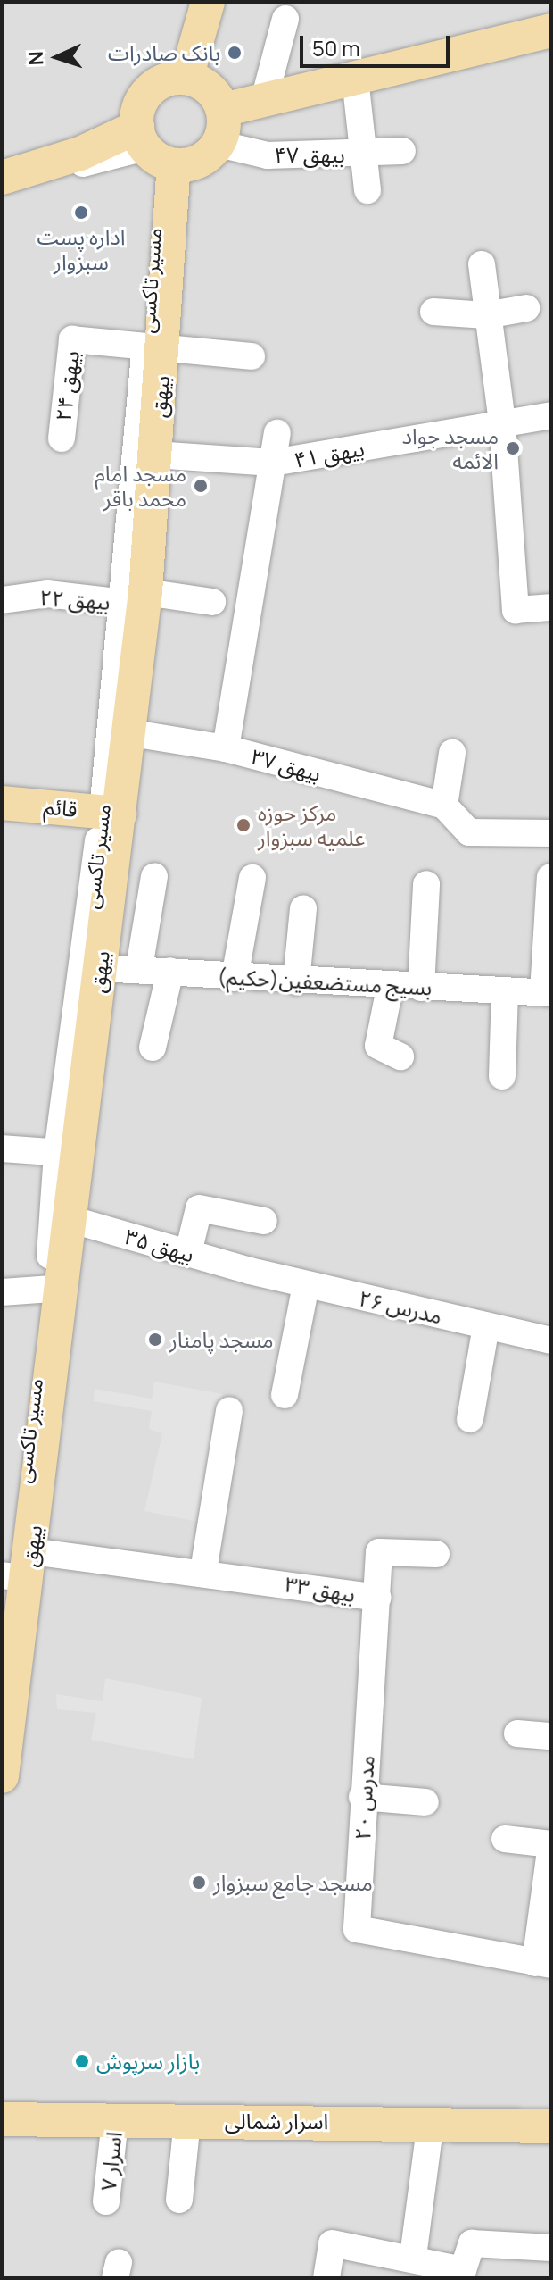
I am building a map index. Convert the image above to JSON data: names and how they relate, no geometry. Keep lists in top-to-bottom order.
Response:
{
  "streets": {
    "main road": ["بیهق", "قائم", "اسرار شمالی"],
    "street": [
      "بیهق ۴۷",
      "مسیر تاکسی",
      "بیهق ۲۴",
      "بیهق ۴۱",
      "بیهق ۲۲",
      "بیهق ۳۷",
      "بسیج مستضعفین(حکیم)",
      "بیهق ۳۵",
      "مدرس ۲۶",
      "بیهق ۳۳",
      "مدرس ۲۰",
      "اسرار ۷"
    ]
  },
  "crossings": [
    ["بیهق ۴۷", "بیهق"],
    ["مسیر تاکسی", "بیهق ۲۴"],
    ["مسیر تاکسی", "بیهق"],
    ["مسیر تاکسی", "بیهق ۲۲"],
    ["مسیر تاکسی", "قائم"],
    ["بیهق ۲۴", "بیهق"],
    ["بیهق", "بیهق ۴۱"],
    ["بیهق", "بیهق ۲۲"],
    ["بیهق", "بیهق ۳۷"],
    ["بیهق", "قائم"],
    ["بیهق", "بسیج مستضعفین(حکیم)"],
    ["بیهق", "بیهق ۳۵"],
    ["بیهق", "بیهق ۳۳"],
    ["بیهق ۳۵", "مدرس ۲۶"],
    ["بیهق ۳۳", "مدرس ۲۰"],
    ["اسرار شمالی", "اسرار ۷"]
  ],
  "places": [
    "بانک صادرات",
    "اداره پست سبزوار",
    "مسجد جواد الائمه",
    "مسجد امام محمد باقر",
    "مرکز حوزه علمیه سبزوار",
    "مسجد پامنار",
    "مسجد جامع سبزوار",
    "بازار سرپوش"
  ],
  "scale_bar": "50 m",
  "north": "left"
}
